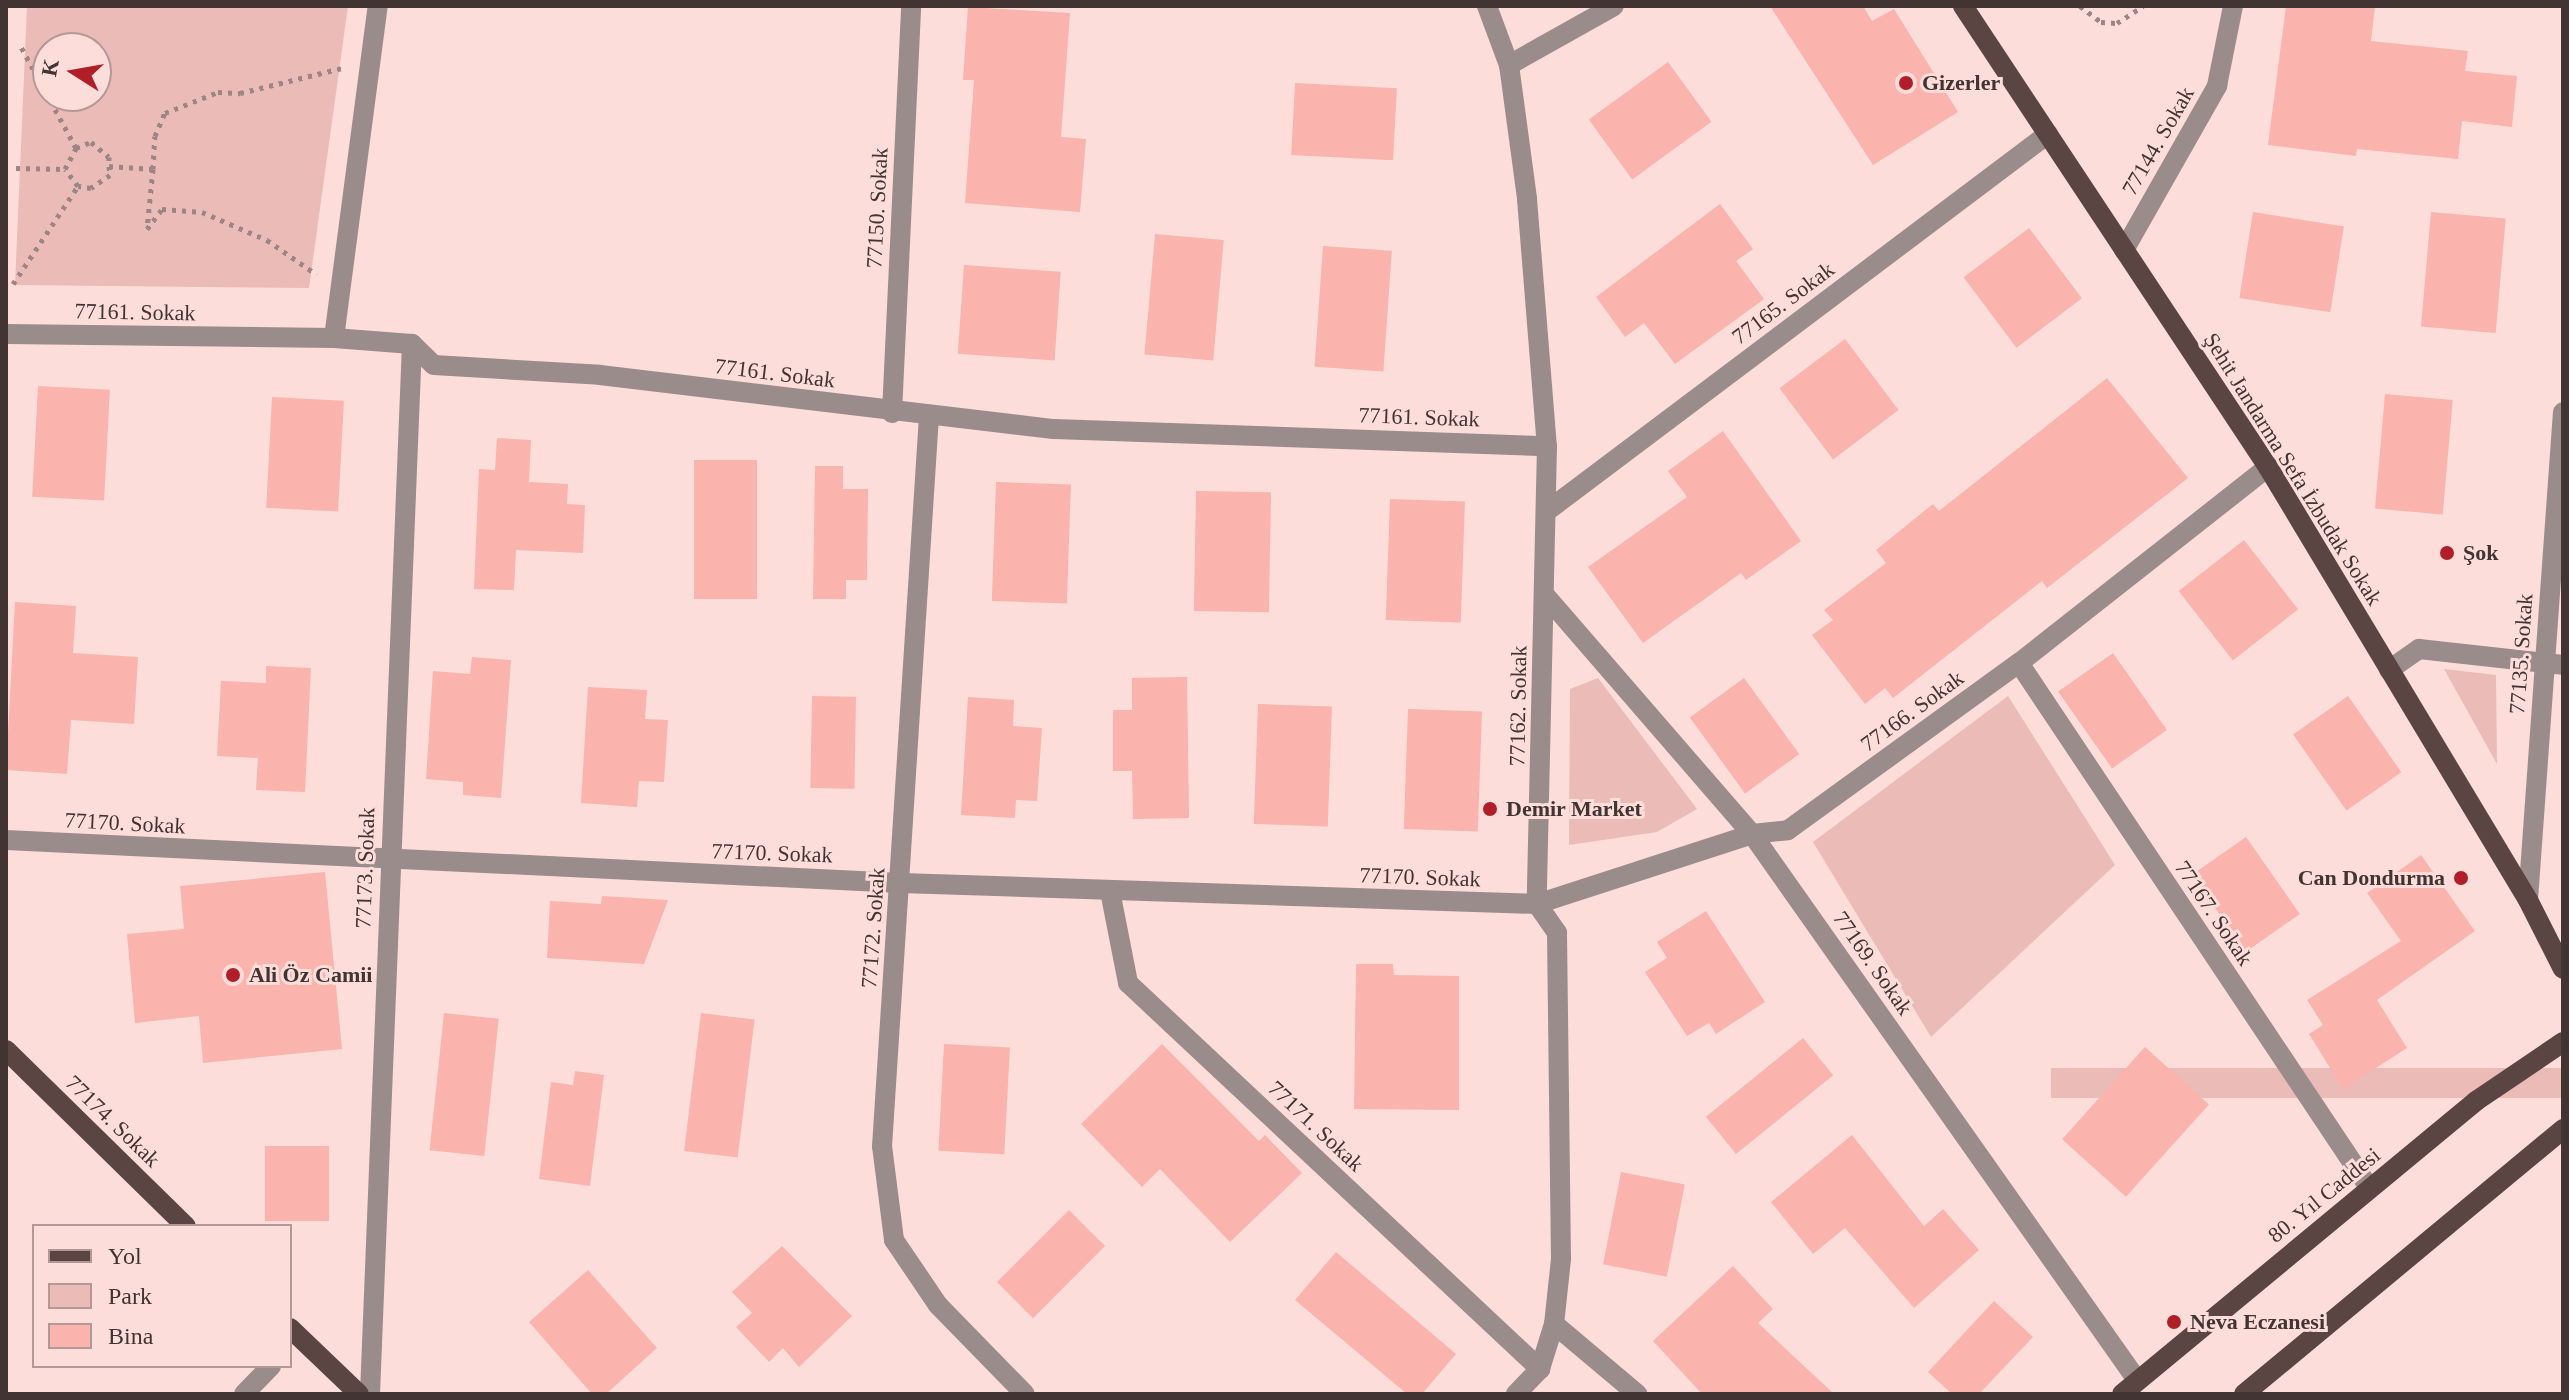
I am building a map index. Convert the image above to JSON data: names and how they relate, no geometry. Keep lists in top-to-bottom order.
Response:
{
  "streets": {
    "main road": ["Şehit Jandarma Sefa İzbudak Sokak", "77174. Sokak", "80. Yıl Caddesi"],
    "street": [
      "77144. Sokak",
      "77150. Sokak",
      "77165. Sokak",
      "77161. Sokak",
      "77135. Sokak",
      "77162. Sokak",
      "77166. Sokak",
      "77170. Sokak",
      "77173. Sokak",
      "77167. Sokak",
      "77172. Sokak",
      "77169. Sokak",
      "77171. Sokak"
    ]
  },
  "crossings": [
    ["77144. Sokak", "Şehit Jandarma Sefa İzbudak Sokak"],
    ["77150. Sokak", "77161. Sokak"],
    ["77165. Sokak", "Şehit Jandarma Sefa İzbudak Sokak"],
    ["77165. Sokak", "77162. Sokak"],
    ["77161. Sokak", "77162. Sokak"],
    ["77161. Sokak", "77173. Sokak"],
    ["77161. Sokak", "77172. Sokak"],
    ["Şehit Jandarma Sefa İzbudak Sokak", "77135. Sokak"],
    ["Şehit Jandarma Sefa İzbudak Sokak", "77166. Sokak"],
    ["77162. Sokak", "77166. Sokak"],
    ["77162. Sokak", "77170. Sokak"],
    ["77162. Sokak", "77169. Sokak"],
    ["77166. Sokak", "77170. Sokak"],
    ["77166. Sokak", "77167. Sokak"],
    ["77166. Sokak", "77169. Sokak"],
    ["77170. Sokak", "77173. Sokak"],
    ["77170. Sokak", "77172. Sokak"],
    ["77170. Sokak", "77171. Sokak"],
    ["77167. Sokak", "80. Yıl Caddesi"],
    ["77169. Sokak", "80. Yıl Caddesi"]
  ],
  "places": [
    "Gizerler",
    "Şok",
    "Demir Market",
    "Can Dondurma",
    "Ali Öz Camii",
    "Neva Eczanesi"
  ],
  "legend": ["Yol", "Park", "Bina"],
  "north": "left"
}
